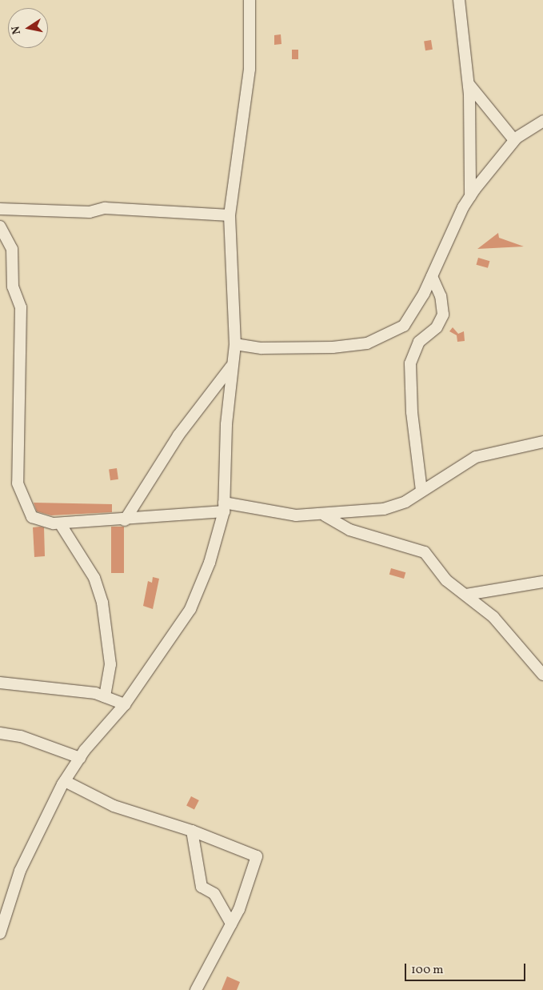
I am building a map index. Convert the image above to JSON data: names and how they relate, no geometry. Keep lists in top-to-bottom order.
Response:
{
  "scale_bar": "100 m",
  "north": "left"
}
